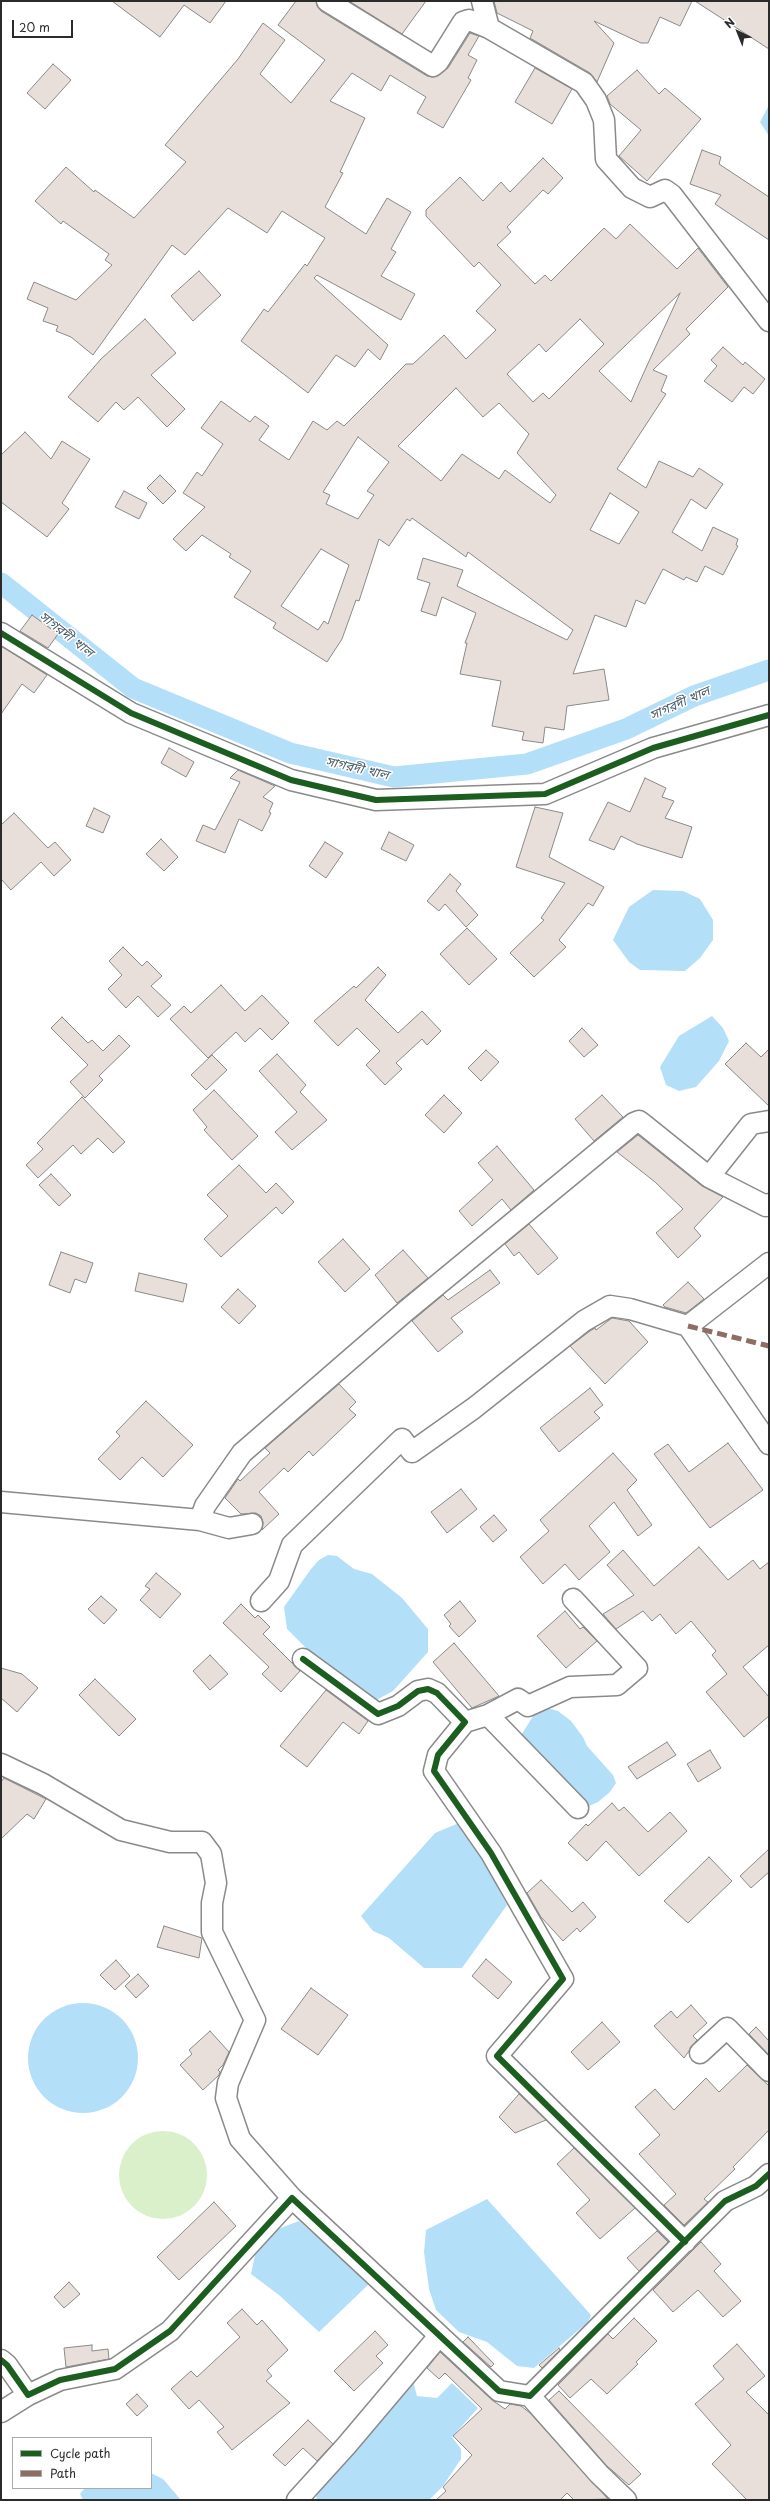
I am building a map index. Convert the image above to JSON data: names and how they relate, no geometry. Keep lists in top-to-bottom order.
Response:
{
  "water": ["সাগরদী খাল"],
  "legend": ["Cycle path", "Path"],
  "scale_bar": "20 m",
  "north": "top left"
}
